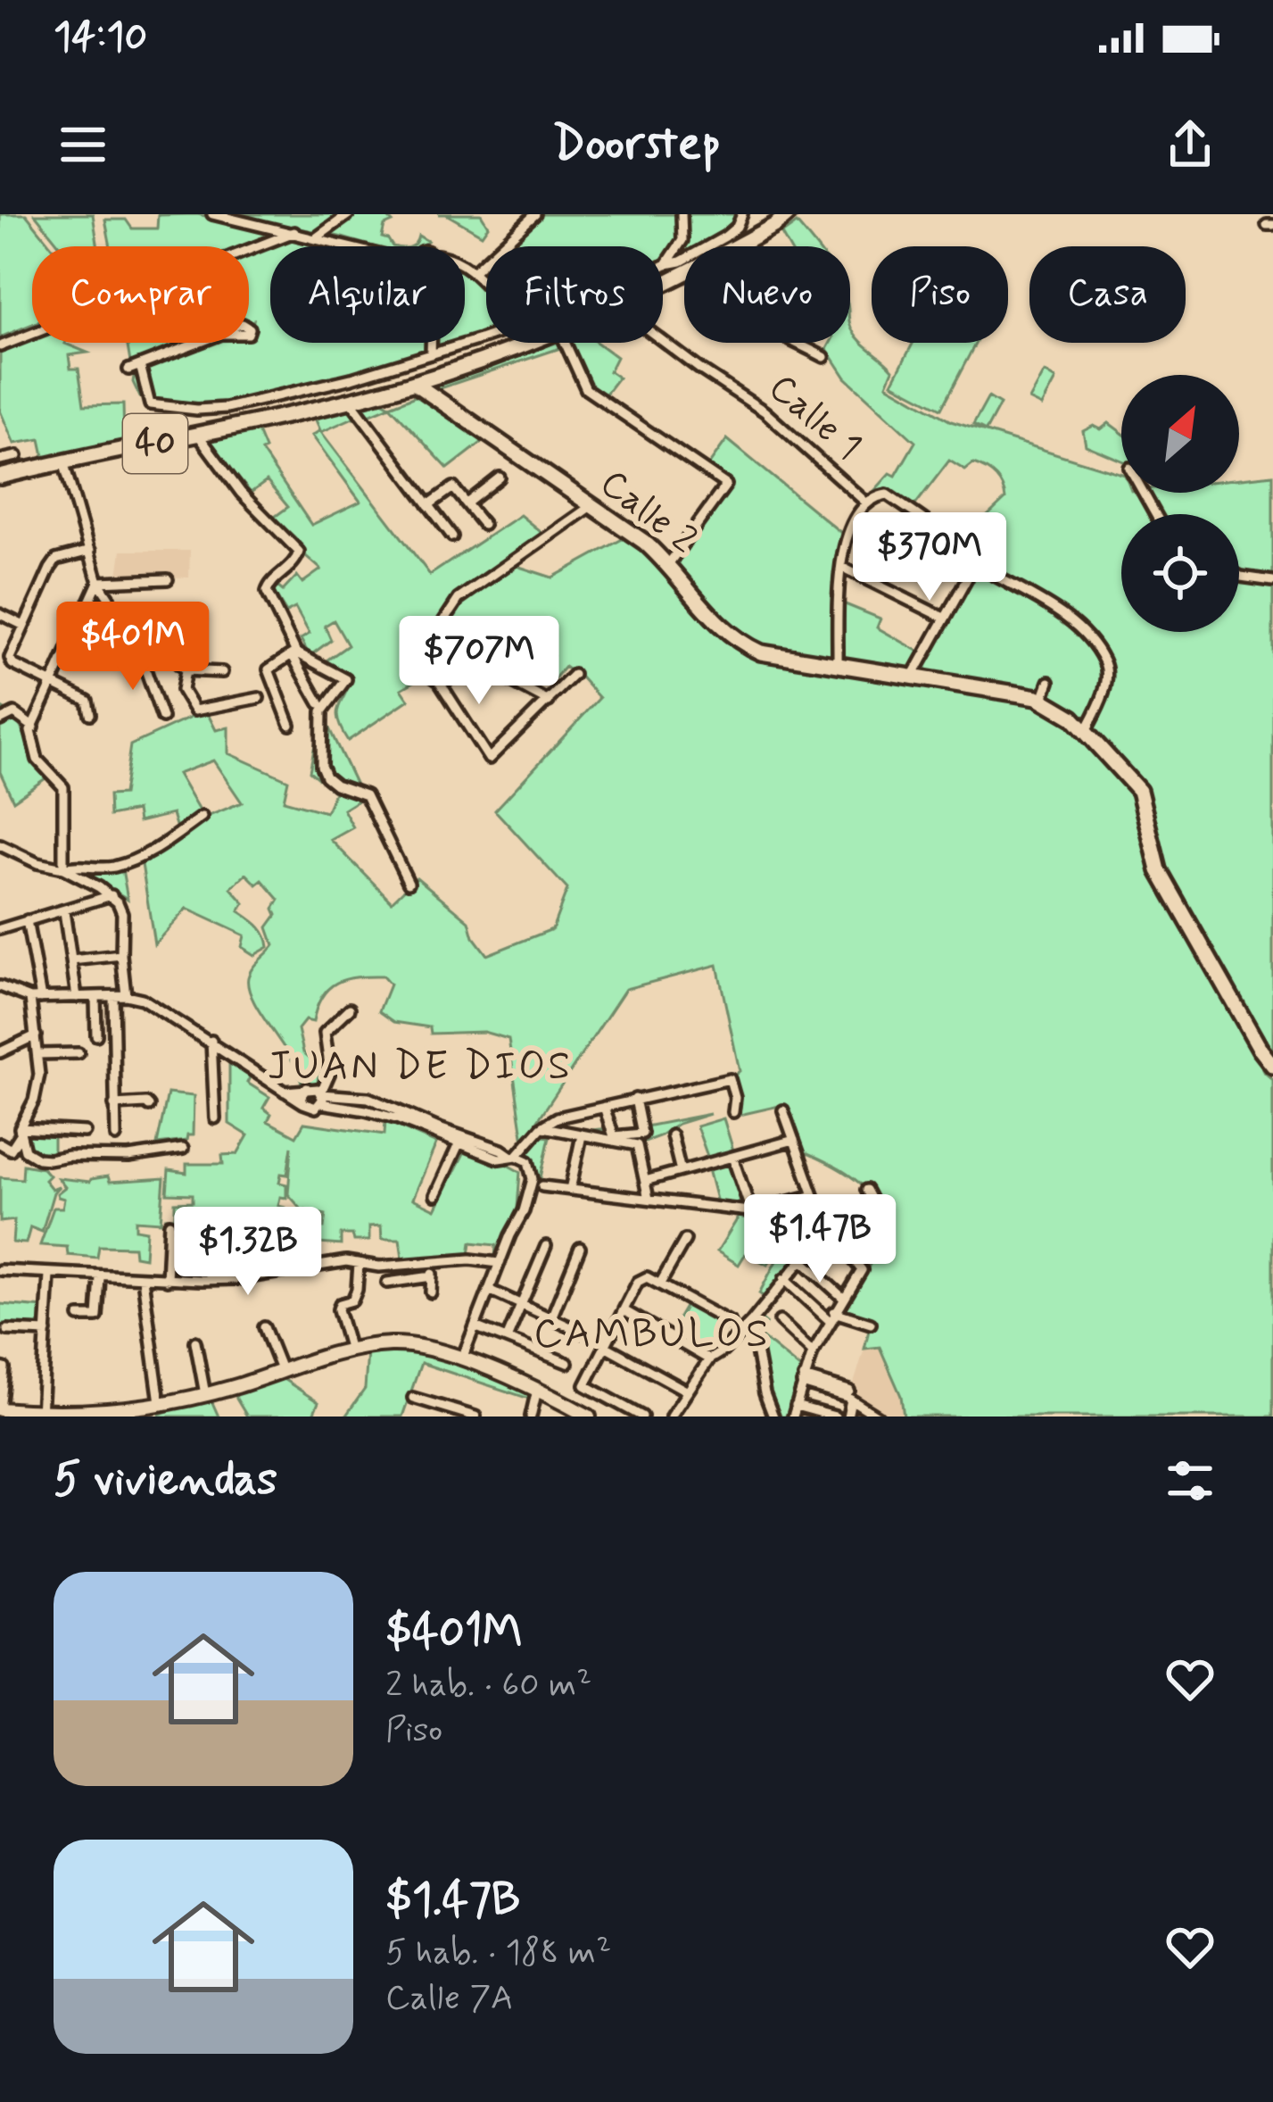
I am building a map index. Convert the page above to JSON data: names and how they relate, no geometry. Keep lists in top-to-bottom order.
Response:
{
  "streets": {
    "main road": ["40", "Calle 2"],
    "street": ["Calle 1"]
  },
  "crossings": [
    ["40", "Calle 2"]
  ],
  "districts": ["JUAN DE DIOS", "CAMBULOS"],
  "north": "top right",
  "page": {
    "status": "14:10",
    "header": "Doorstep",
    "chip": [
      "Comprar",
      "Alquilar",
      "Filtros",
      "Nuevo",
      "Piso",
      "Casa"
    ],
    "price": [
      "$370M",
      "$401M",
      "$707M",
      "$1.47B",
      "$1.32B"
    ],
    "heading": "5 viviendas",
    "list": [
      {
        "name": "$401M",
        "note": "2 hab. · 60 m² · Piso"
      },
      {
        "name": "$1.47B",
        "note": "5 hab. · 188 m² · Calle 7A"
      }
    ]
  }
}
